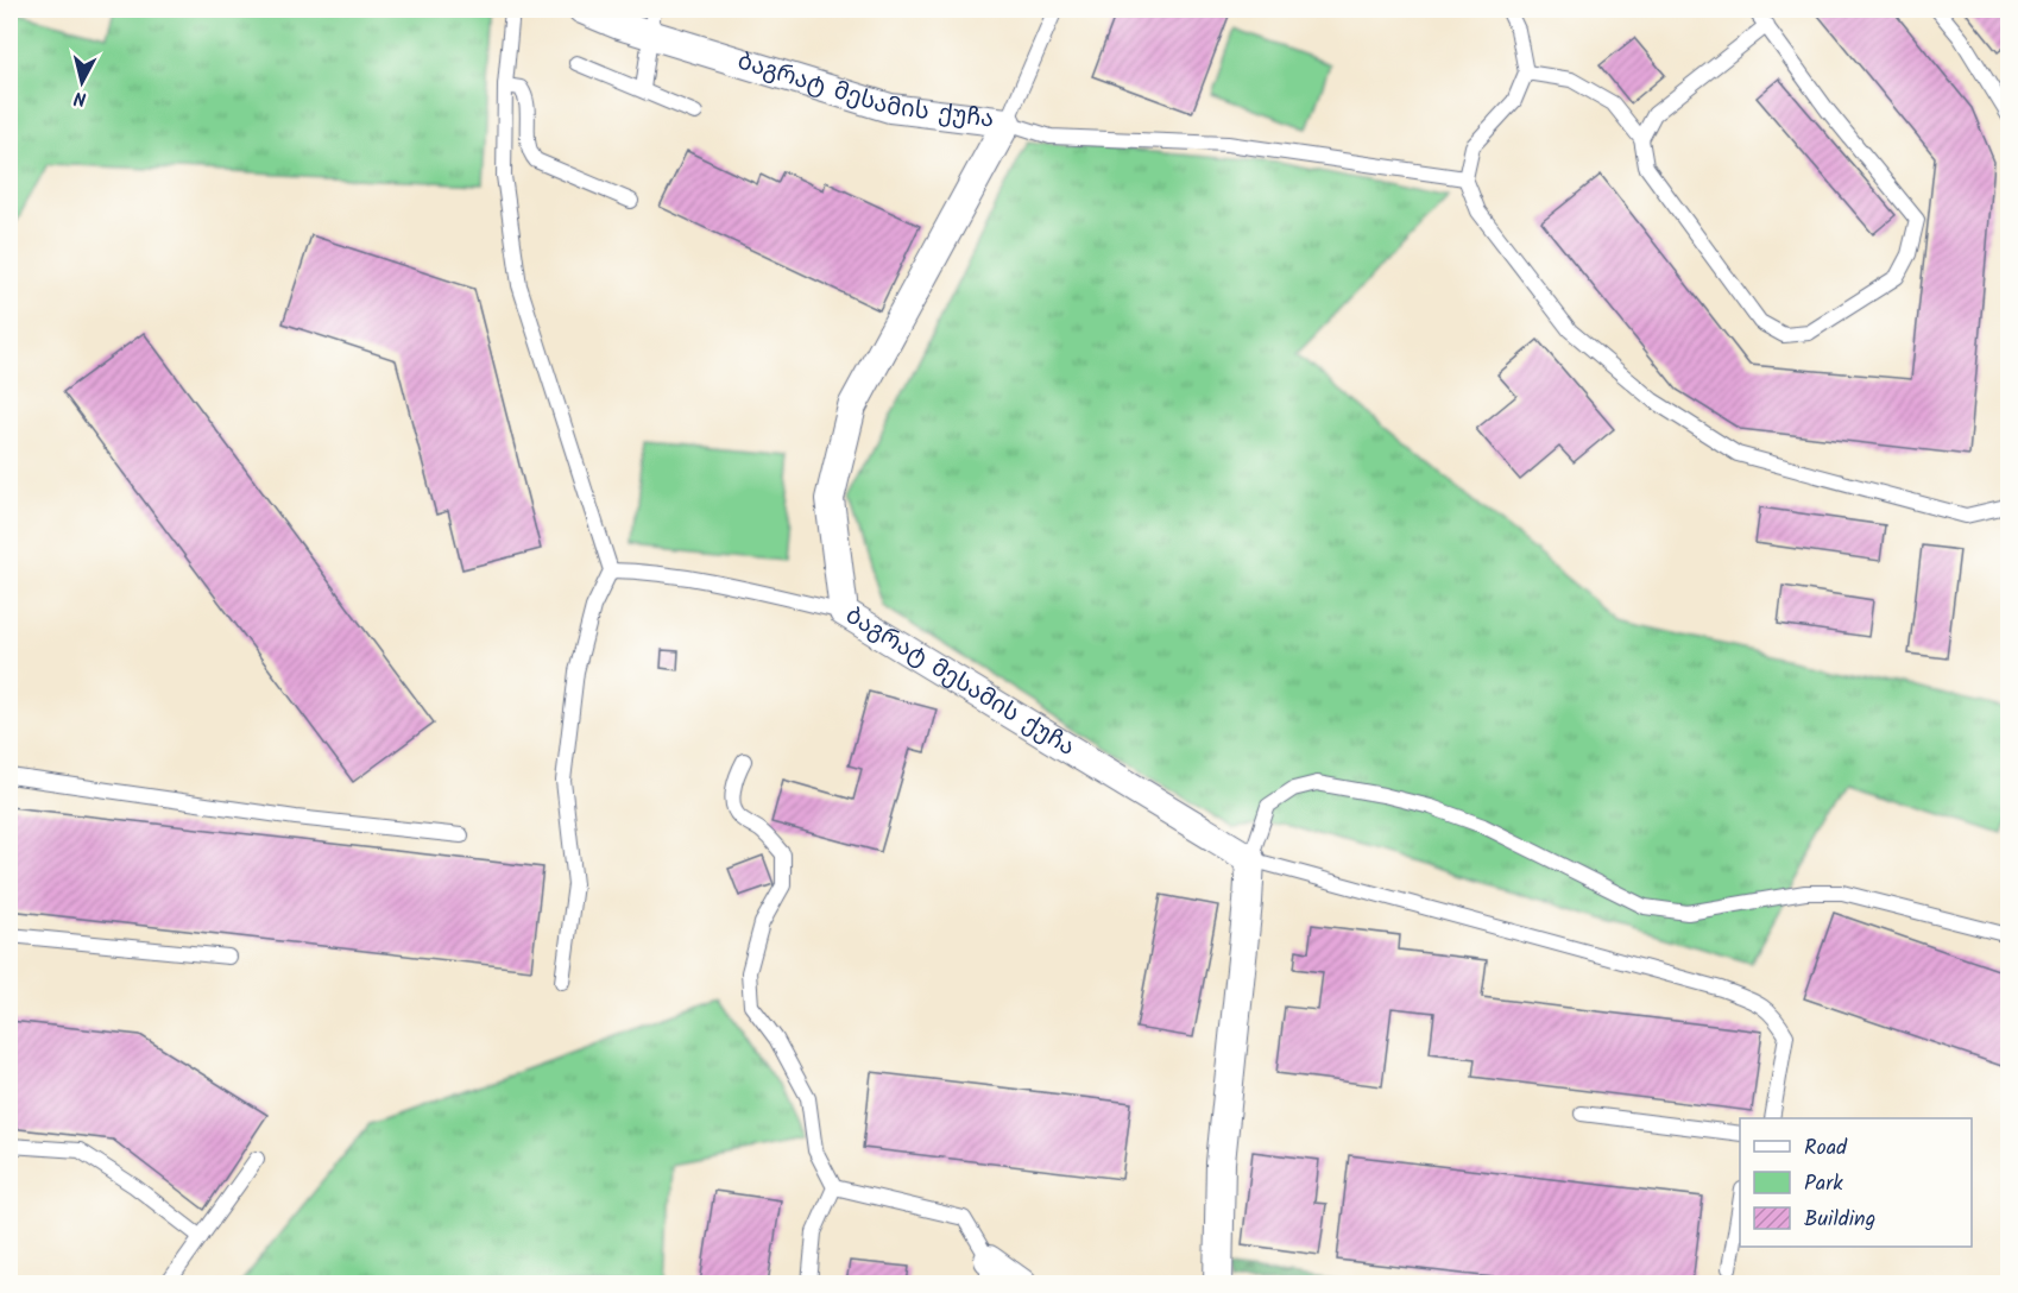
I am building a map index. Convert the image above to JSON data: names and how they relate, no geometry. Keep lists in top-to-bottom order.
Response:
{
  "streets": {
    "street": ["ბაგრატ მესამის ქუჩა"]
  },
  "legend": ["Road", "Park", "Building"],
  "north": "bottom"
}
